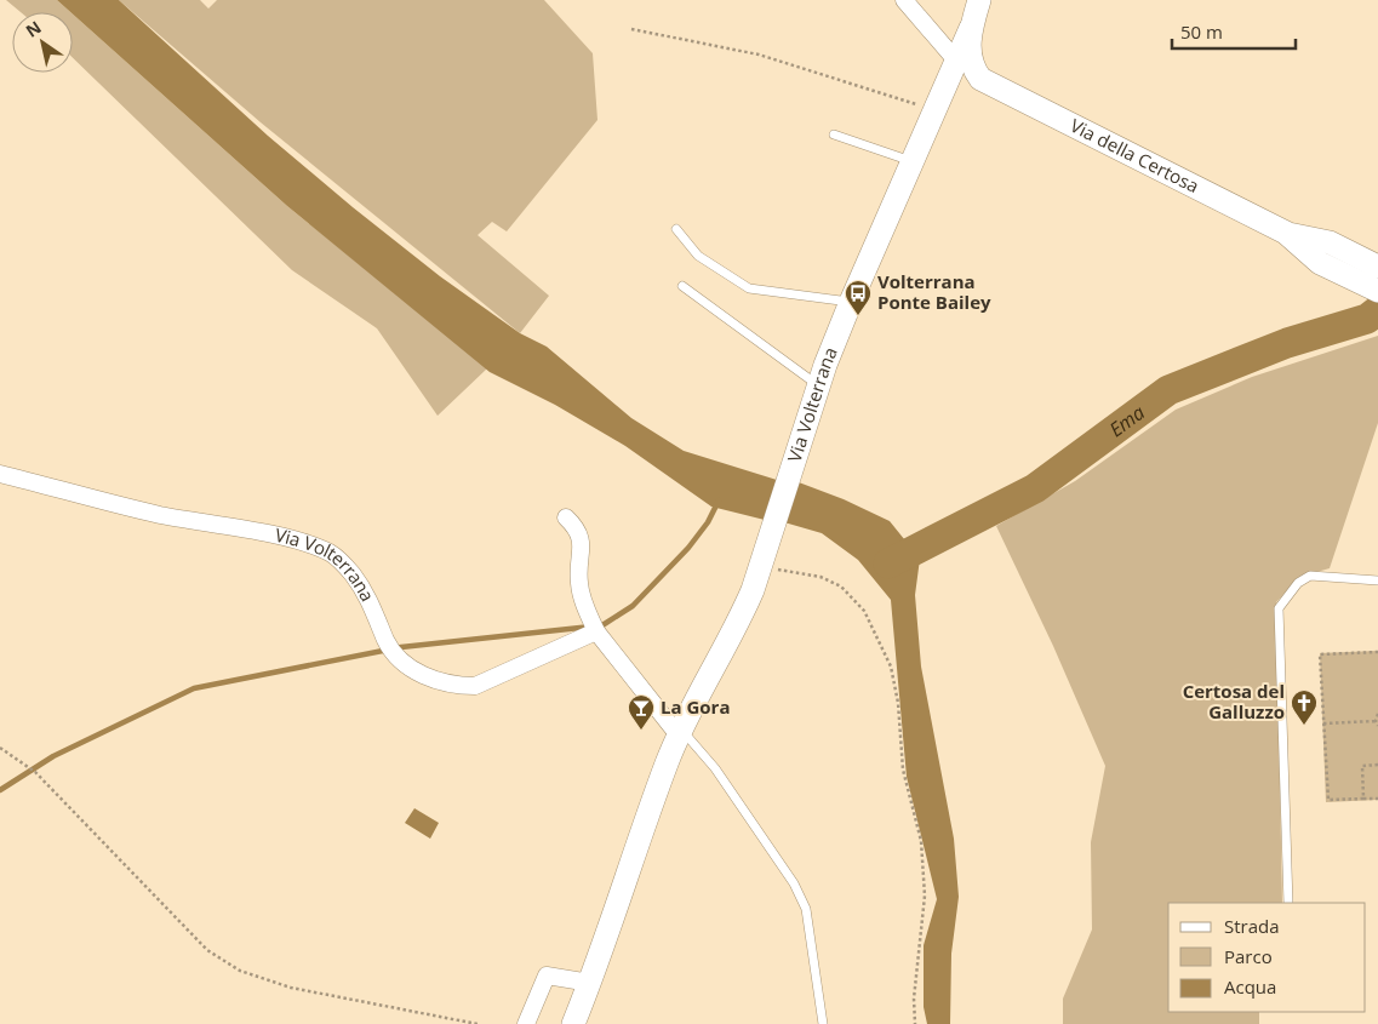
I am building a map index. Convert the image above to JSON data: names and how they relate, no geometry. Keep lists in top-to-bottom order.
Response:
{
  "streets": {
    "main road": ["Via della Certosa", "Via Volterrana"]
  },
  "crossings": [
    ["Via della Certosa", "Via Volterrana"]
  ],
  "water": ["Ema"],
  "places": {
    "bus stop": ["Volterrana Ponte Bailey"],
    "church": ["Certosa del Galluzzo"],
    "bar": ["La Gora"]
  },
  "legend": ["Strada", "Parco", "Acqua"],
  "scale_bar": "50 m",
  "north": "top left"
}
